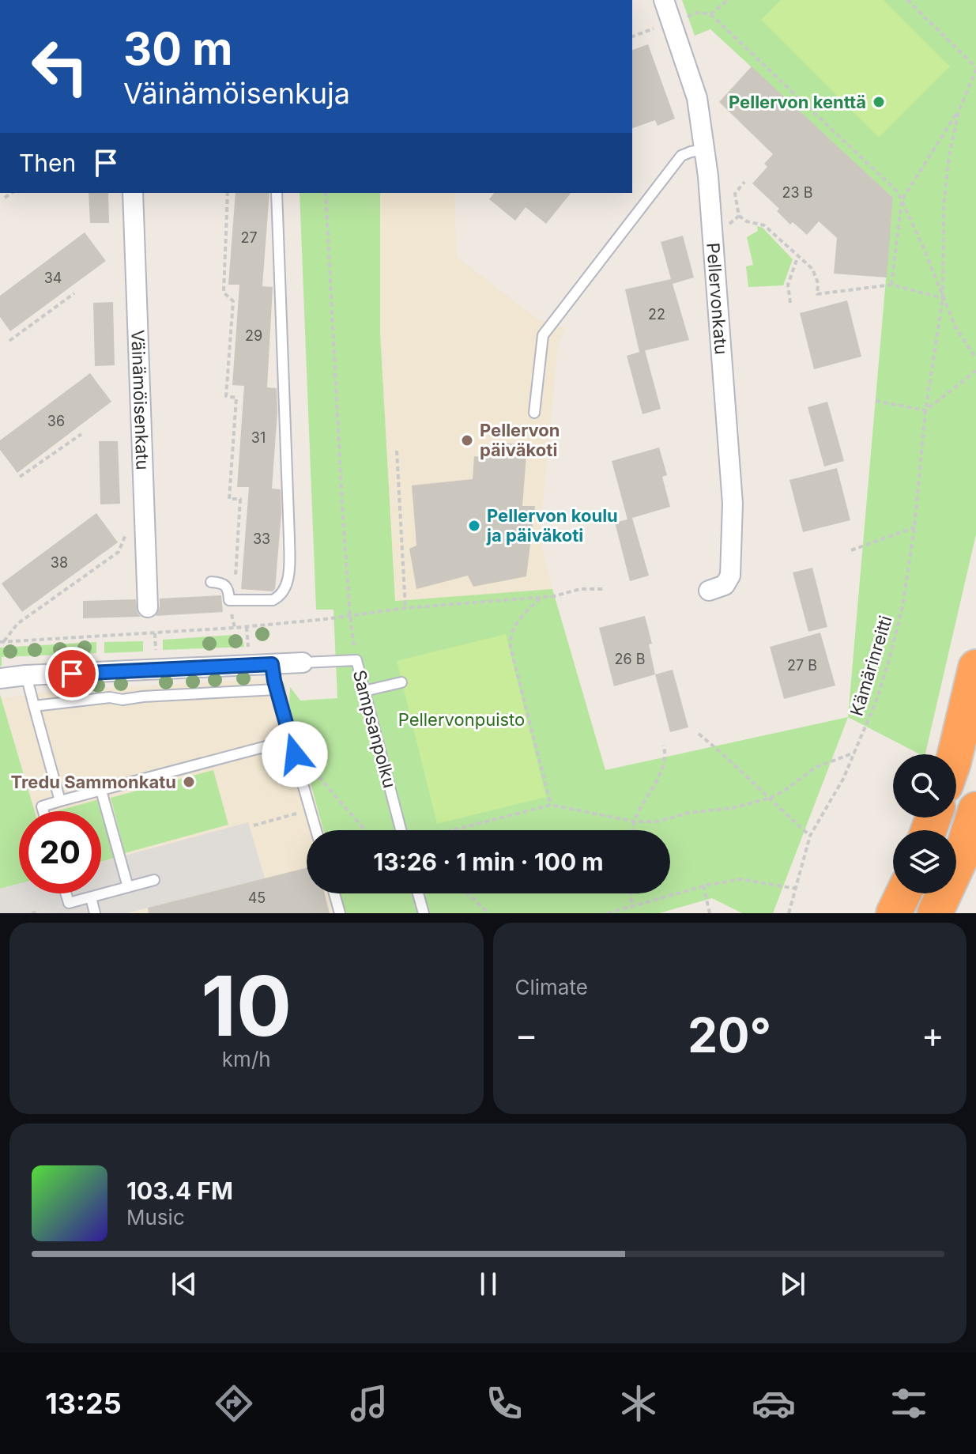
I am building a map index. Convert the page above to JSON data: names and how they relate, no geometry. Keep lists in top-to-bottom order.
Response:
{
  "streets": {
    "street": ["Pellervonkatu", "Väinämöisenkatu"],
    "lane": ["Sampsanpolku"],
    "path": ["Kämärinreitti"]
  },
  "parks": ["Pellervonpuisto"],
  "places": [
    "Pellervon kenttä",
    "Pellervon päiväkoti",
    "Pellervon koulu ja päiväkoti",
    "Tredu Sammonkatu"
  ],
  "house_numbers": [
    "23 B",
    "27",
    "34",
    "22",
    "29",
    "36",
    "31",
    "33",
    "38",
    "26 B",
    "27 B",
    "45"
  ],
  "page": {
    "turn": ["30 m", "Väinämöisenkuja"],
    "then": "Then",
    "limit": "20",
    "trip": "13:26 · 1 min · 100 m",
    "tile": [
      ["10", "km/h"],
      "Climate"
    ],
    "heat": ["−", "20°", "+"],
    "song": ["103.4 FM", "Music"],
    "tabs": "13:25"
  }
}
